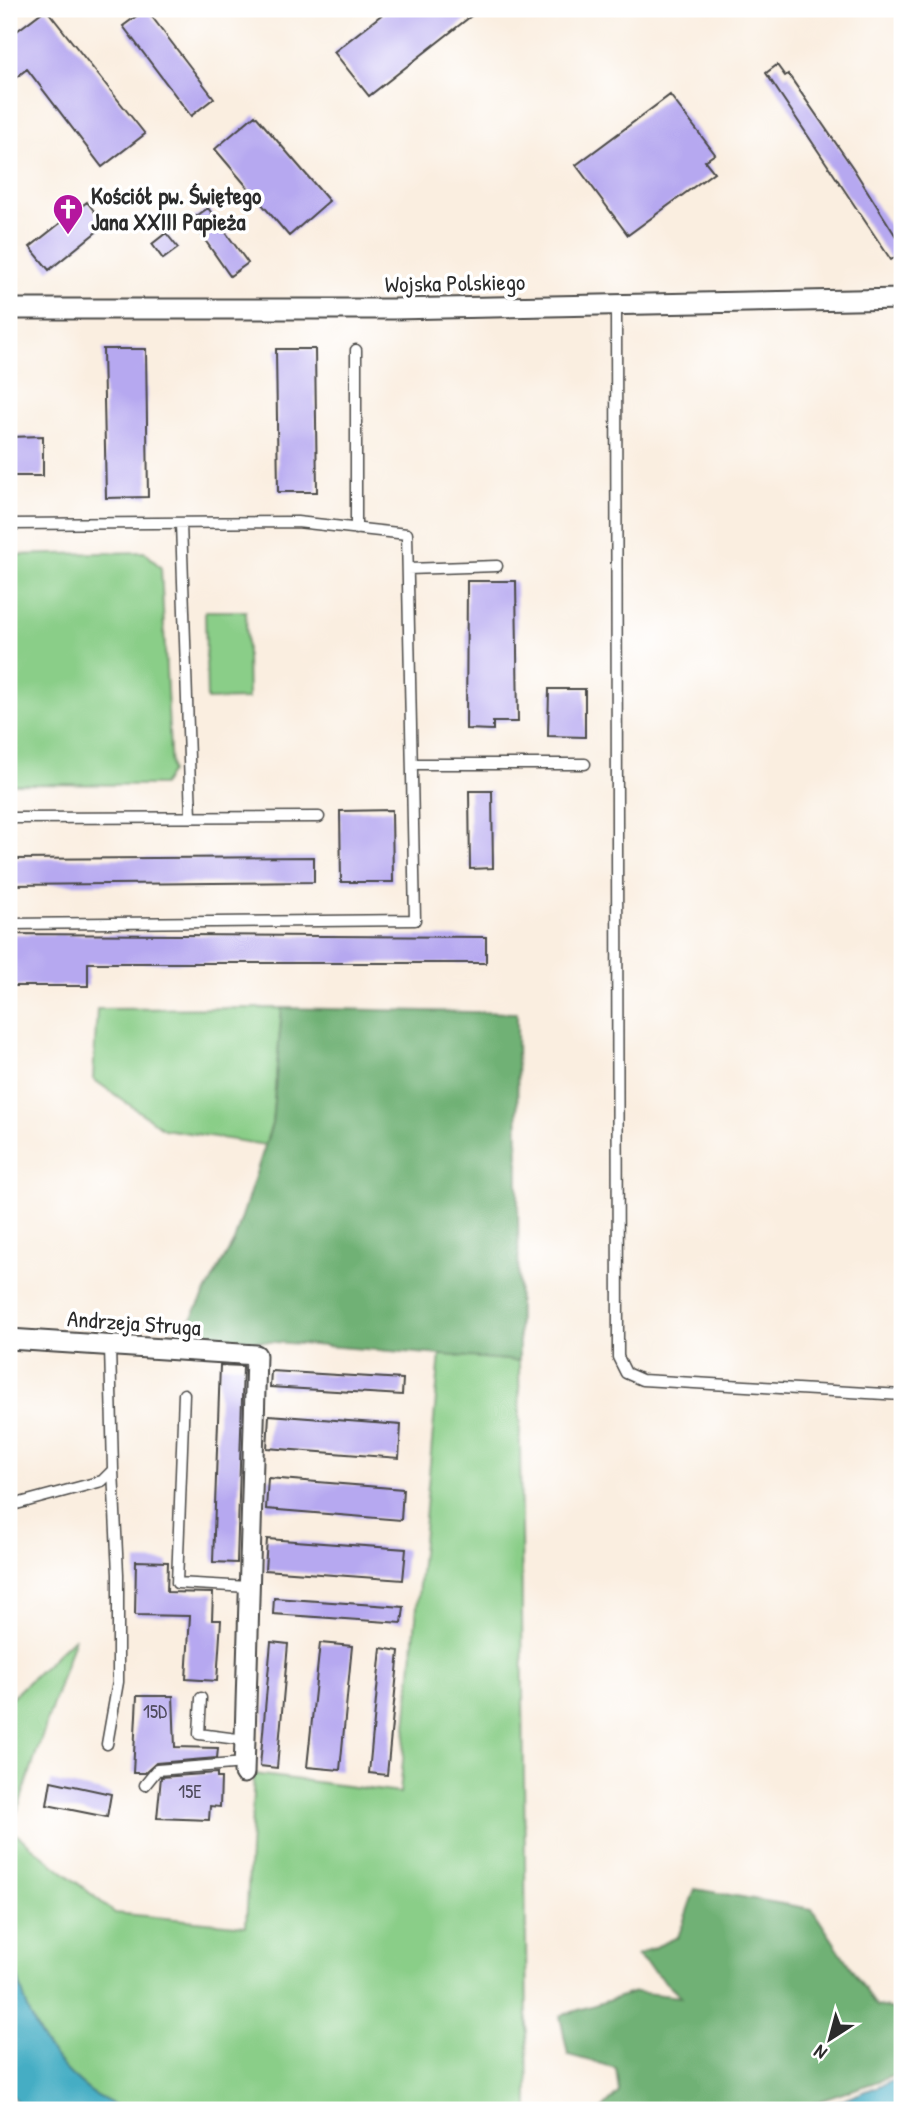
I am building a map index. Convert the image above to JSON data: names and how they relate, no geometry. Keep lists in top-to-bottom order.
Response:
{
  "streets": {
    "street": ["Wojska Polskiego", "Andrzeja Struga"]
  },
  "places": {
    "church": ["Kościół pw. Świętego Jana XXIII Papieża"]
  },
  "house_numbers": ["15D", "15E"],
  "north": "bottom left"
}
